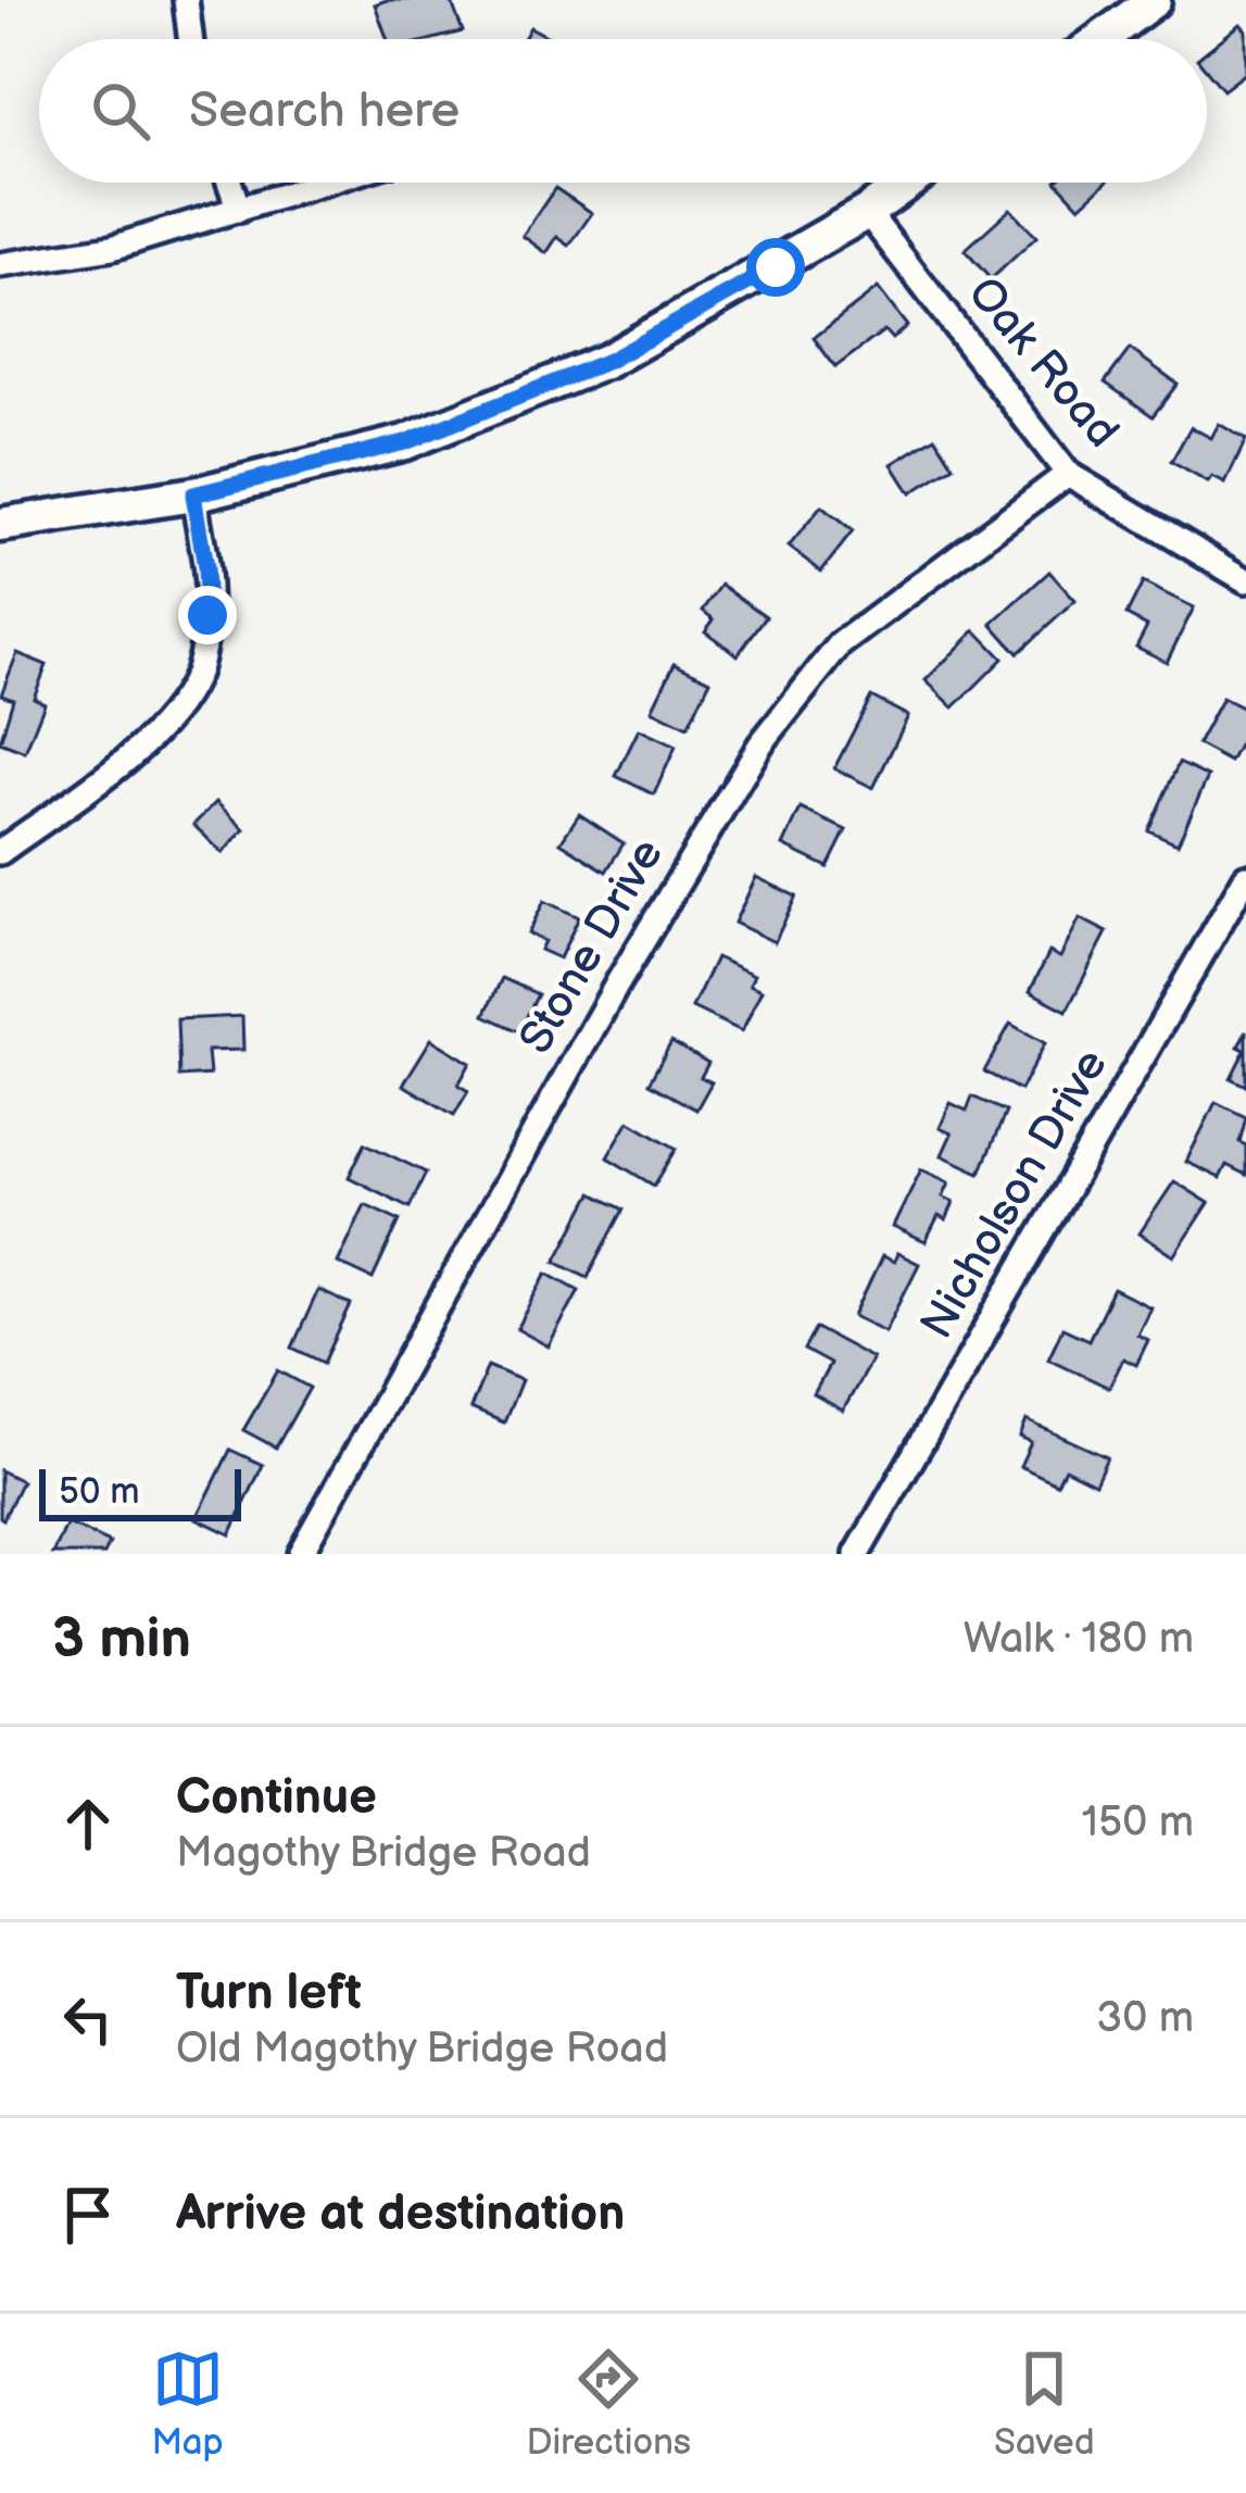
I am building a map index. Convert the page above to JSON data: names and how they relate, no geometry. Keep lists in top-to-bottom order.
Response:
{
  "streets": {
    "street": ["Oak Road", "Stone Drive", "Nicholson Drive"]
  },
  "crossings": [
    ["Oak Road", "Stone Drive"]
  ],
  "scale_bar": "50 m",
  "page": {
    "search": "Search here",
    "scale": "50 m",
    "heading": ["3 min", "Walk · 180 m"],
    "list": [
      ["Continue", "Magothy Bridge Road", "150 m"],
      ["Turn left", "Old Magothy Bridge Road", "30 m"],
      "Arrive at destination"
    ],
    "nav": ["Map", "Directions", "Saved"]
  }
}
